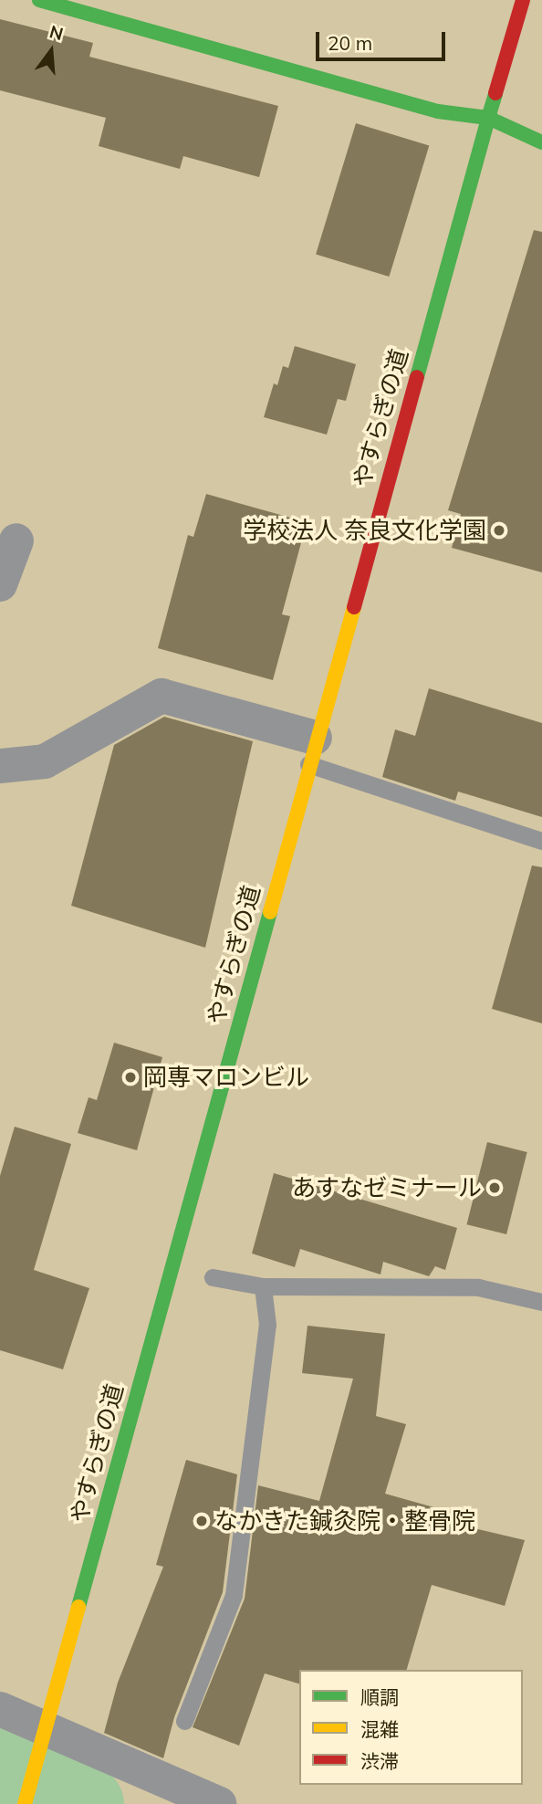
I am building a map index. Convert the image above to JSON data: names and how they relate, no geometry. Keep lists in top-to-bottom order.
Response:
{
  "streets": {
    "street": ["やすらぎの道"]
  },
  "places": [
    "学校法人 奈良文化学園",
    "岡専マロンビル",
    "あすなゼミナール",
    "なかきた鍼灸院・整骨院"
  ],
  "legend": ["順調", "混雑", "渋滞"],
  "scale_bar": "20 m",
  "north": "top"
}
